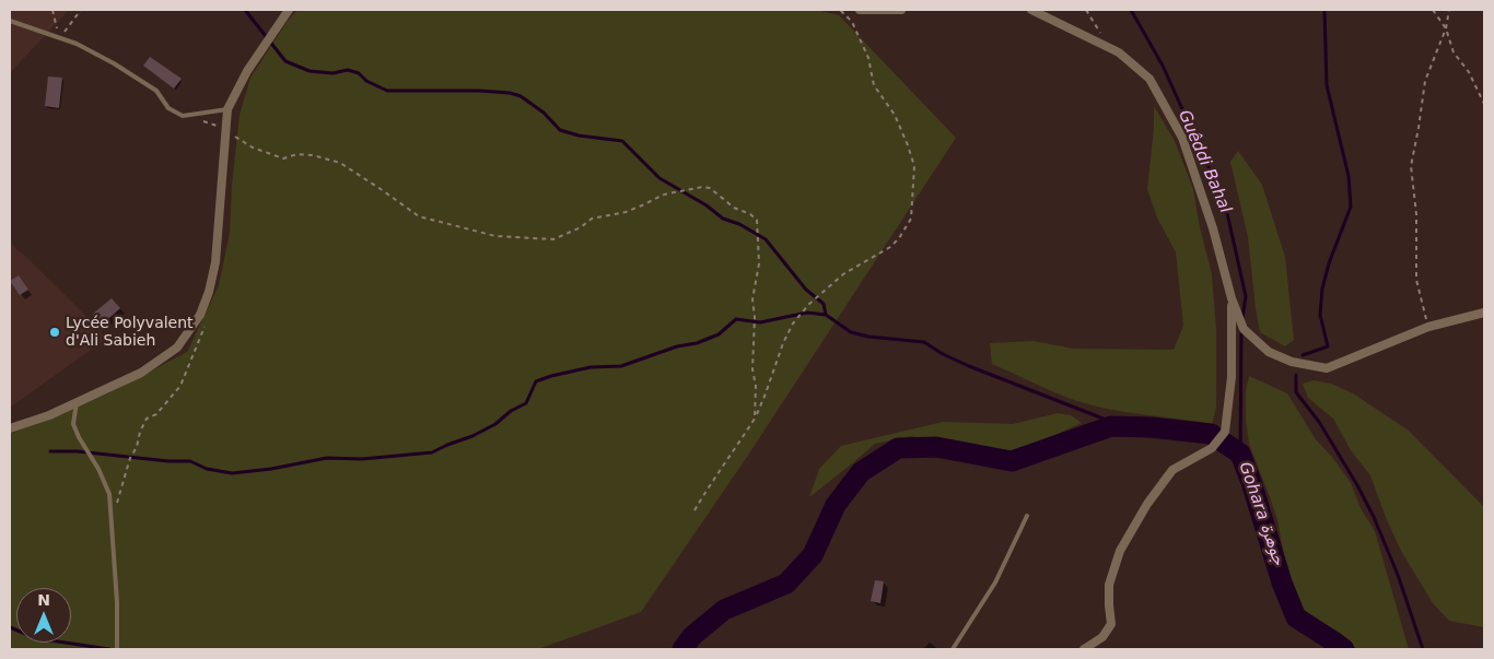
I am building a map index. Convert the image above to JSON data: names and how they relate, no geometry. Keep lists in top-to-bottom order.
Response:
{
  "water": ["Guêddi Bahal", "Gohara جوهرة"],
  "places": ["Lycée Polyvalent d'Ali Sabieh"],
  "north": "top"
}
